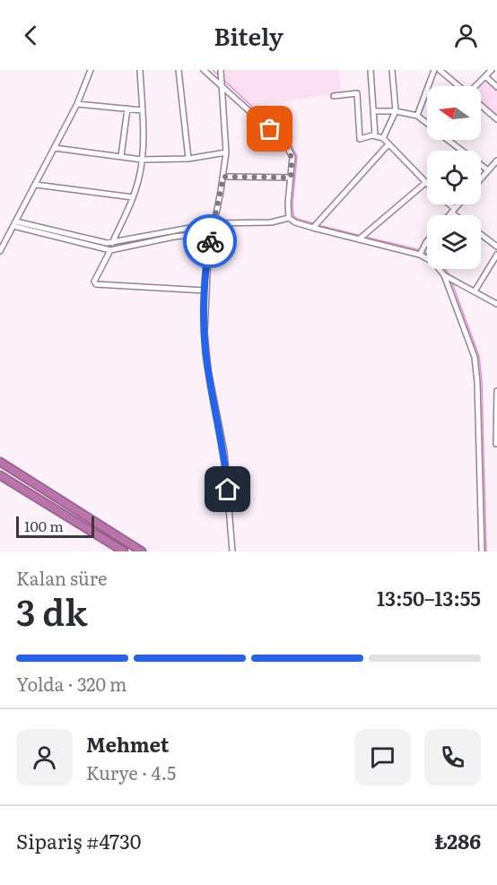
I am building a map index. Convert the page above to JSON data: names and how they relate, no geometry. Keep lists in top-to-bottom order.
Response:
{
  "scale_bar": "100 m",
  "north": "left",
  "page": {
    "header": "Bitely",
    "scale": "100 m",
    "heading": ["3 dk", "Kalan süre", "13:50–13:55"],
    "panel": [
      "Mehmet",
      "Kurye · 4.5",
      "Sipariş #4730",
      "₺286"
    ],
    "bar": "Yolda · 320 m"
  }
}
